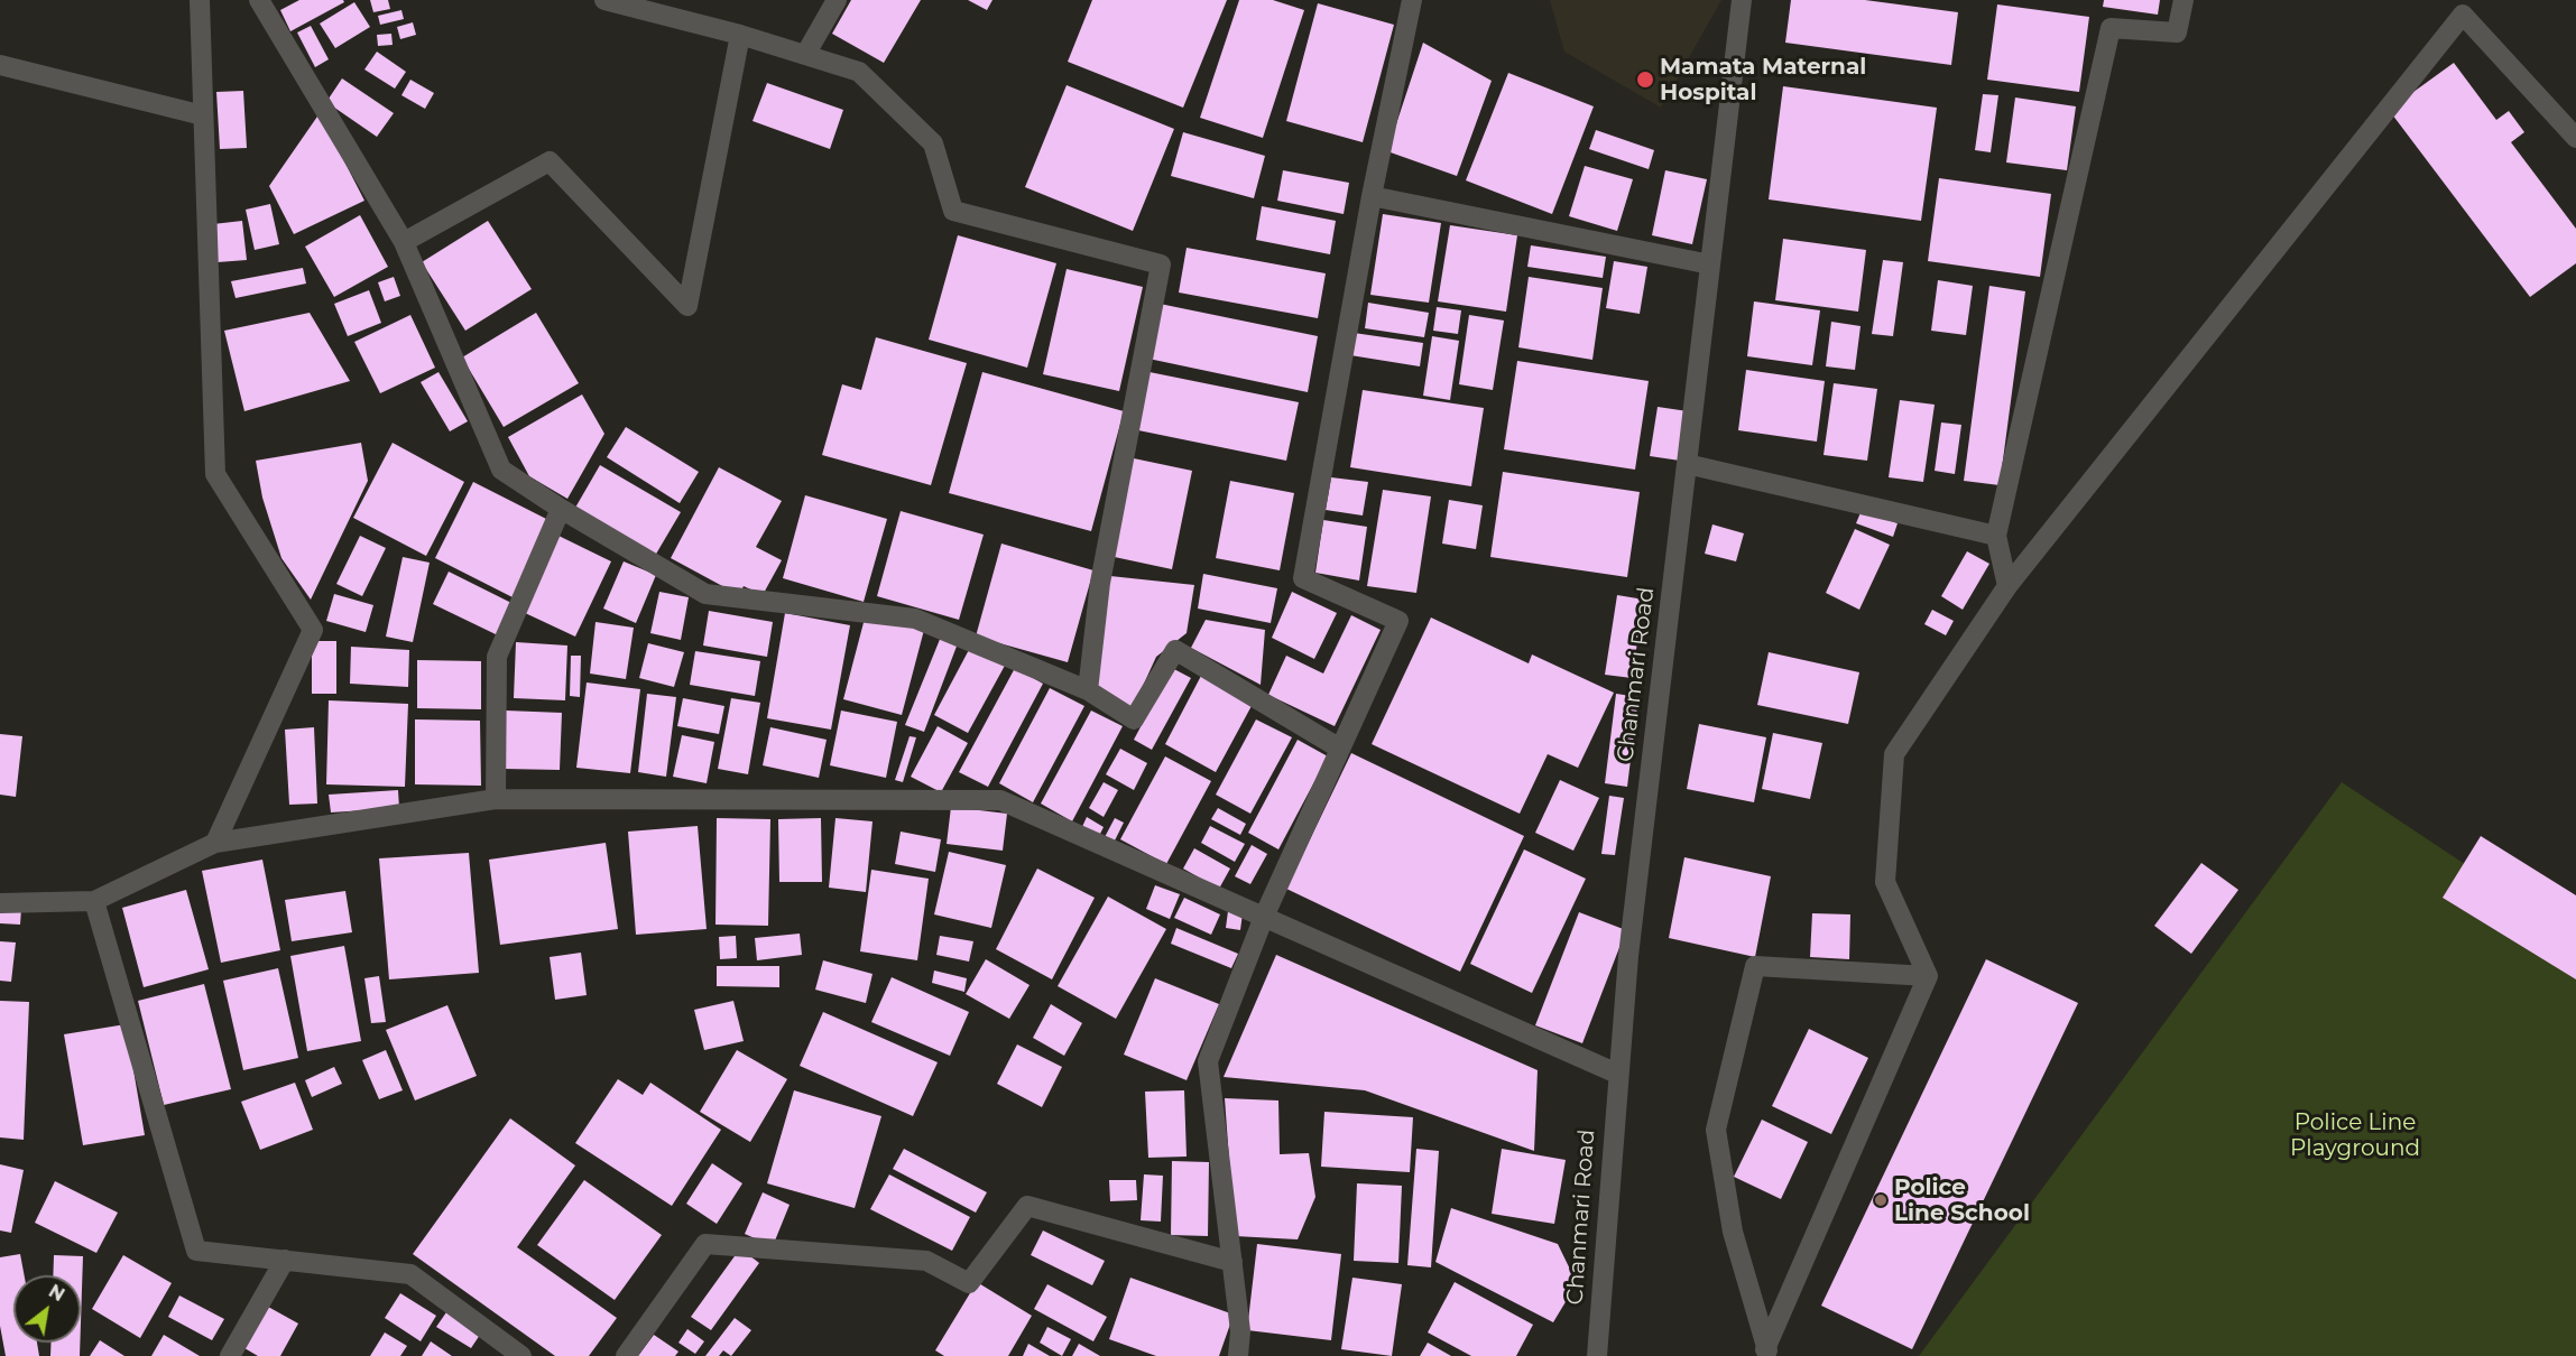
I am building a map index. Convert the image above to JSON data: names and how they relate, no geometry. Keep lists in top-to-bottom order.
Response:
{
  "streets": {
    "street": ["Chanmari Road"]
  },
  "parks": ["Police Line Playground"],
  "places": ["Mamata Maternal Hospital", "Police Line School"],
  "north": "top right"
}
